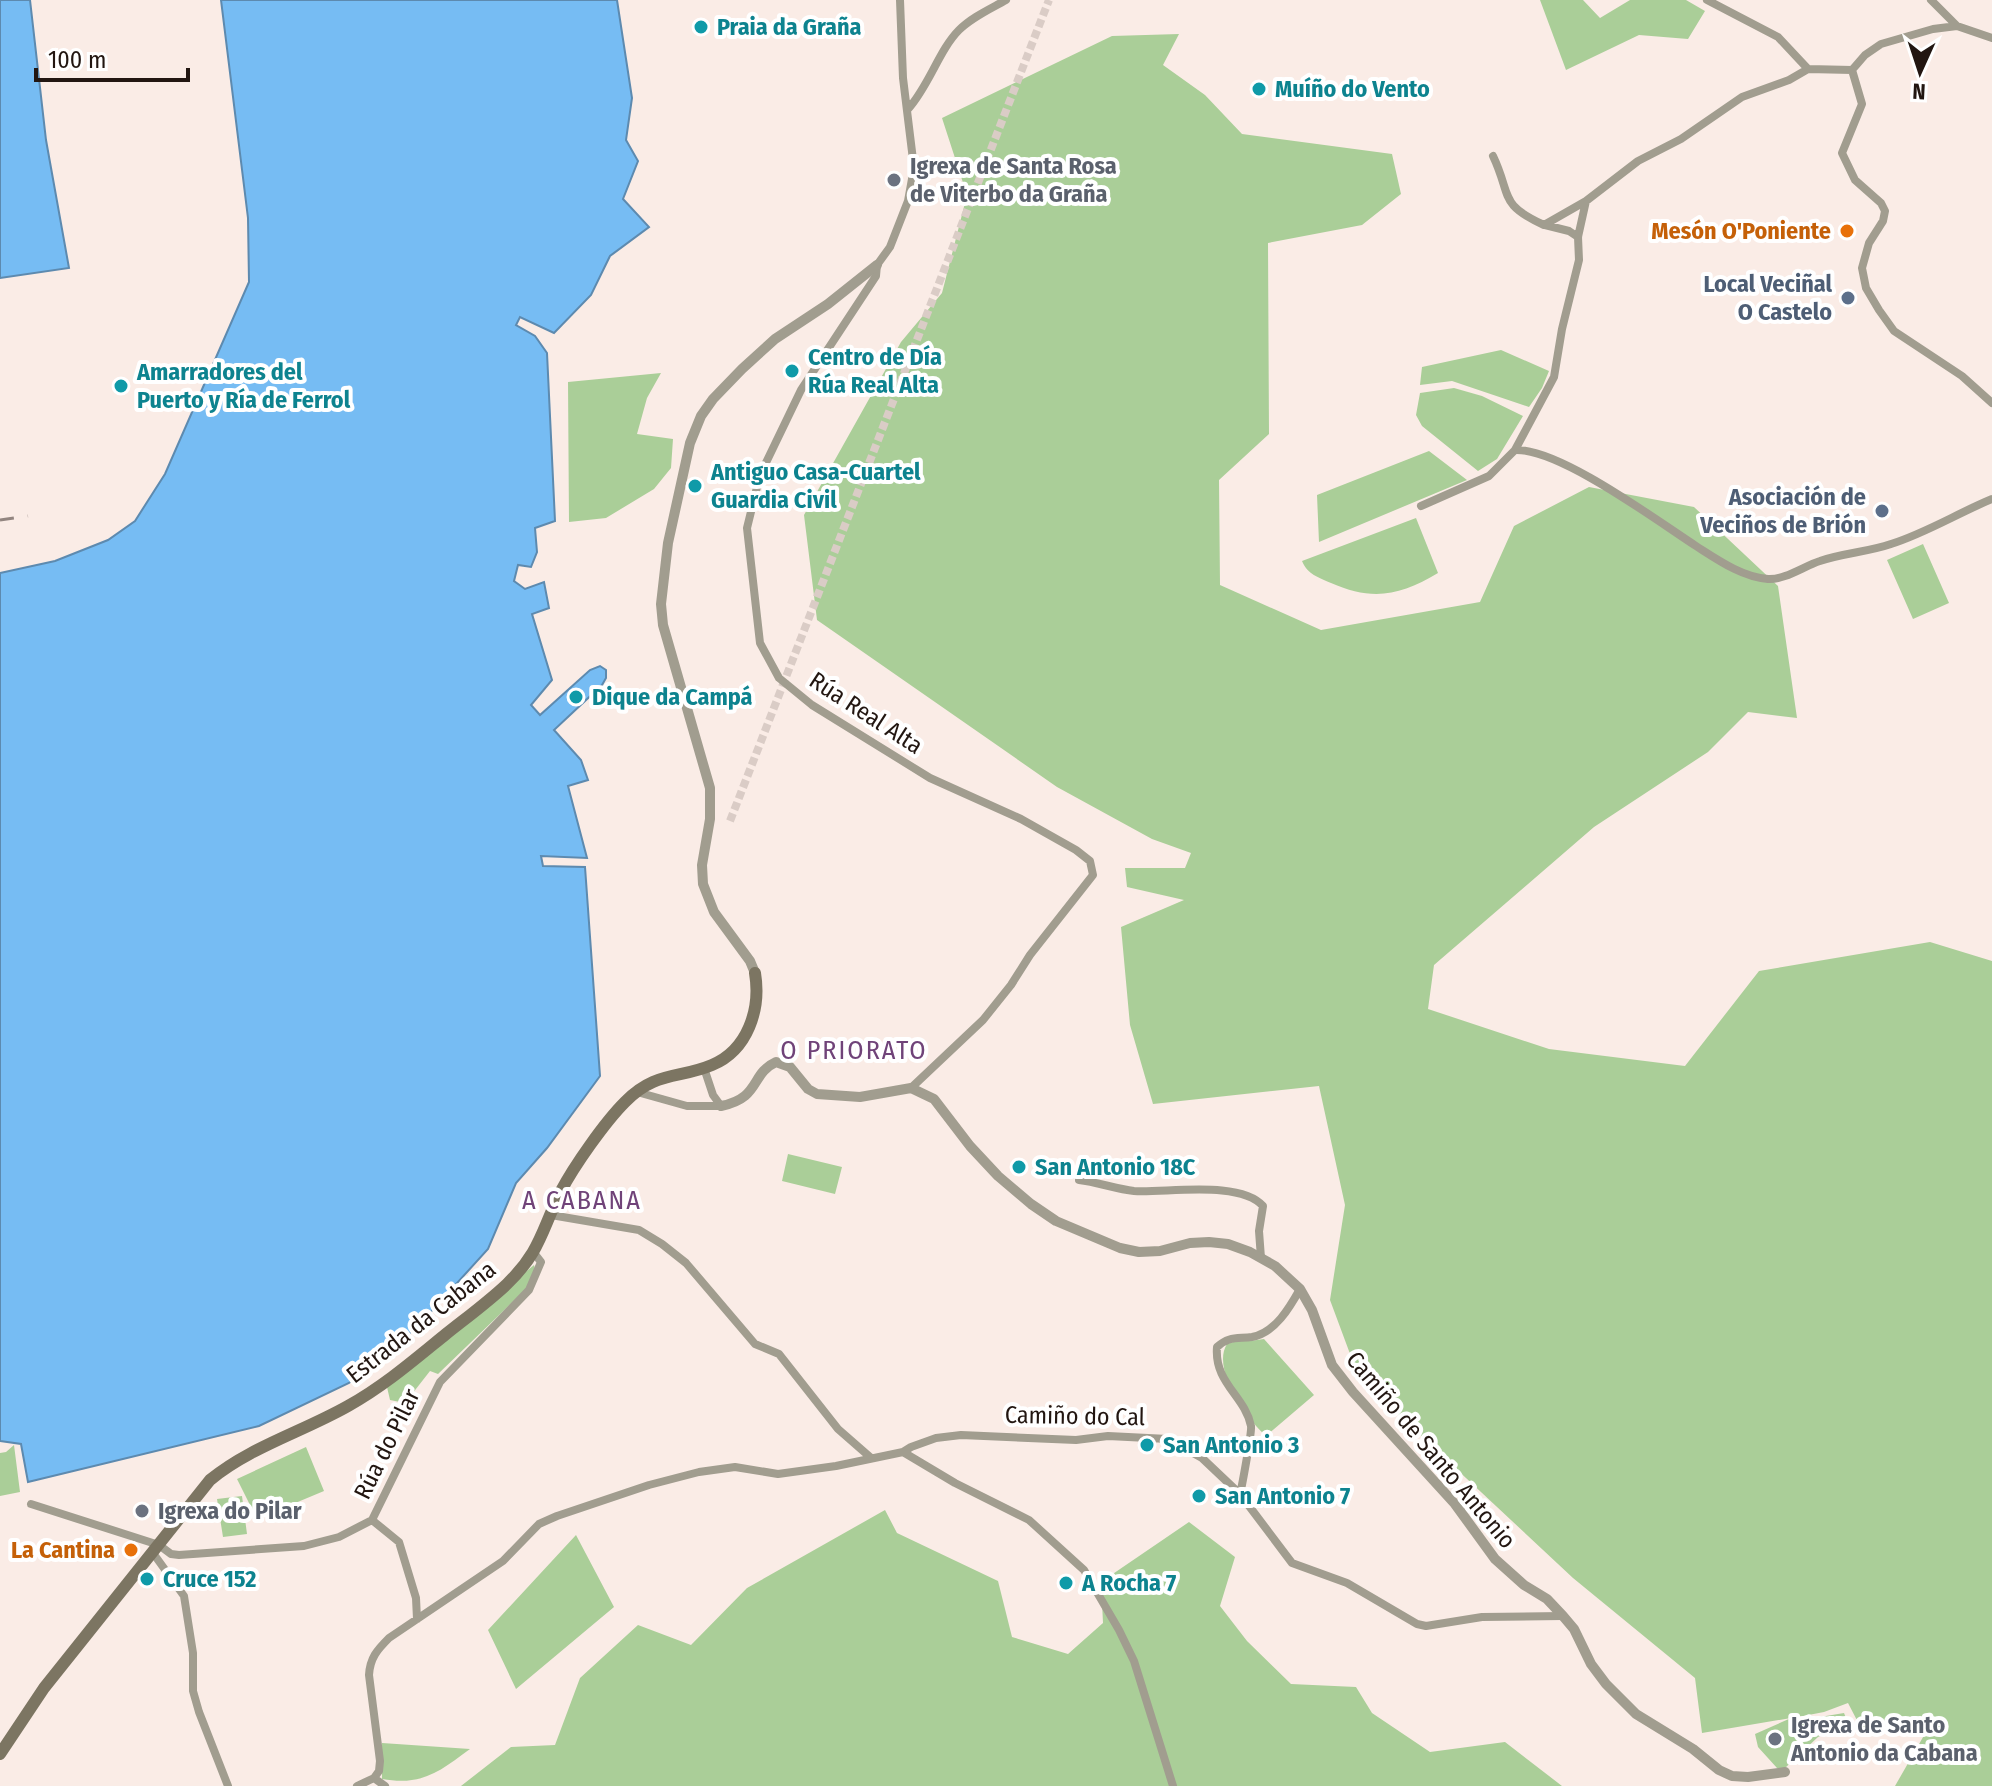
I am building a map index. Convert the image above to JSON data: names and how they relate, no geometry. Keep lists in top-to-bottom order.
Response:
{
  "streets": {
    "main road": ["Estrada da Cabana"],
    "street": [
      "Rúa Real Alta",
      "Camiño do Cal",
      "Rúa do Pilar",
      "Camiño de Santo Antonio"
    ]
  },
  "crossings": [
    ["Rúa Real Alta", "Camiño de Santo Antonio"],
    ["Estrada da Cabana", "Rúa do Pilar"],
    ["Camiño do Cal", "Camiño de Santo Antonio"]
  ],
  "districts": ["O PRIORATO", "A CABANA"],
  "places": [
    "Praia da Graña",
    "Muíño do Vento",
    "Igrexa de Santa Rosa de Viterbo da Graña",
    "Mesón O'Poniente",
    "Local Veciñal O Castelo",
    "Centro de Día Rúa Real Alta",
    "Amarradores del Puerto y Ría de Ferrol",
    "Antiguo Casa-Cuartel Guardia Civil",
    "Asociación de Veciños de Brión",
    "Dique da Campá",
    "San Antonio 18C",
    "San Antonio 3",
    "San Antonio 7",
    "Igrexa do Pilar",
    "La Cantina",
    "Cruce 152",
    "A Rocha 7",
    "Igrexa de Santo Antonio da Cabana"
  ],
  "scale_bar": "100 m",
  "north": "bottom"
}
